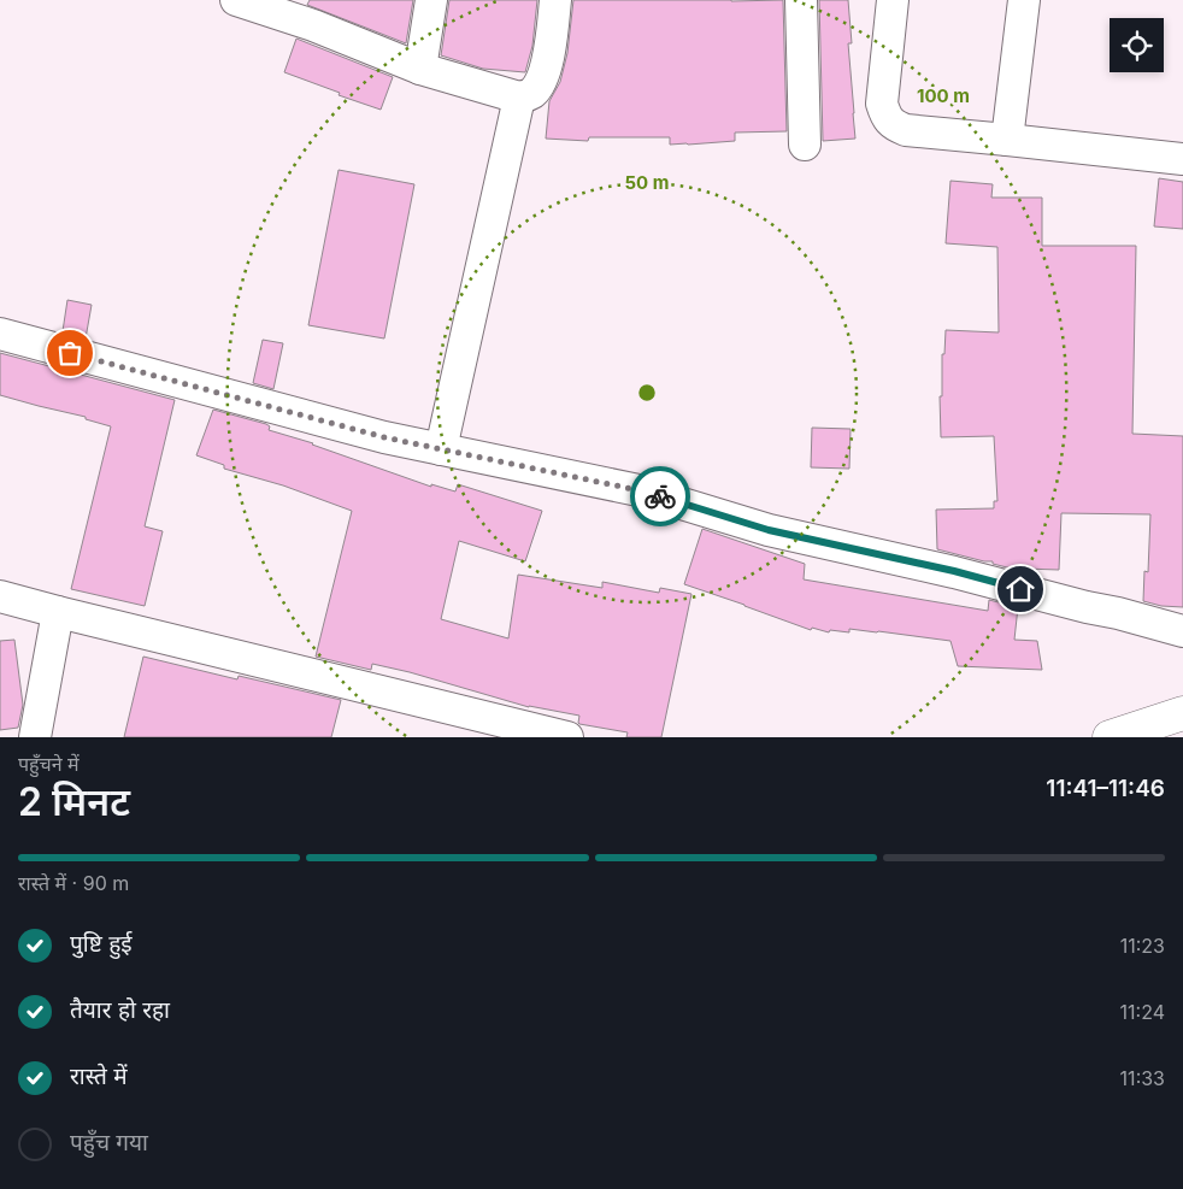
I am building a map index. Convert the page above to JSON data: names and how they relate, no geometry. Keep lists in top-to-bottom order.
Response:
{
  "page": {
    "heading": ["2 मिनट", "पहुँचने में", "11:41–11:46"],
    "bar": "रास्ते में · 90 m",
    "list": [
      ["पुष्टि हुई", "11:23"],
      ["तैयार हो रहा", "11:24"],
      ["रास्ते में", "11:33"],
      "पहुँच गया"
    ]
  },
  "rings": ["100 m", "50 m"]
}
